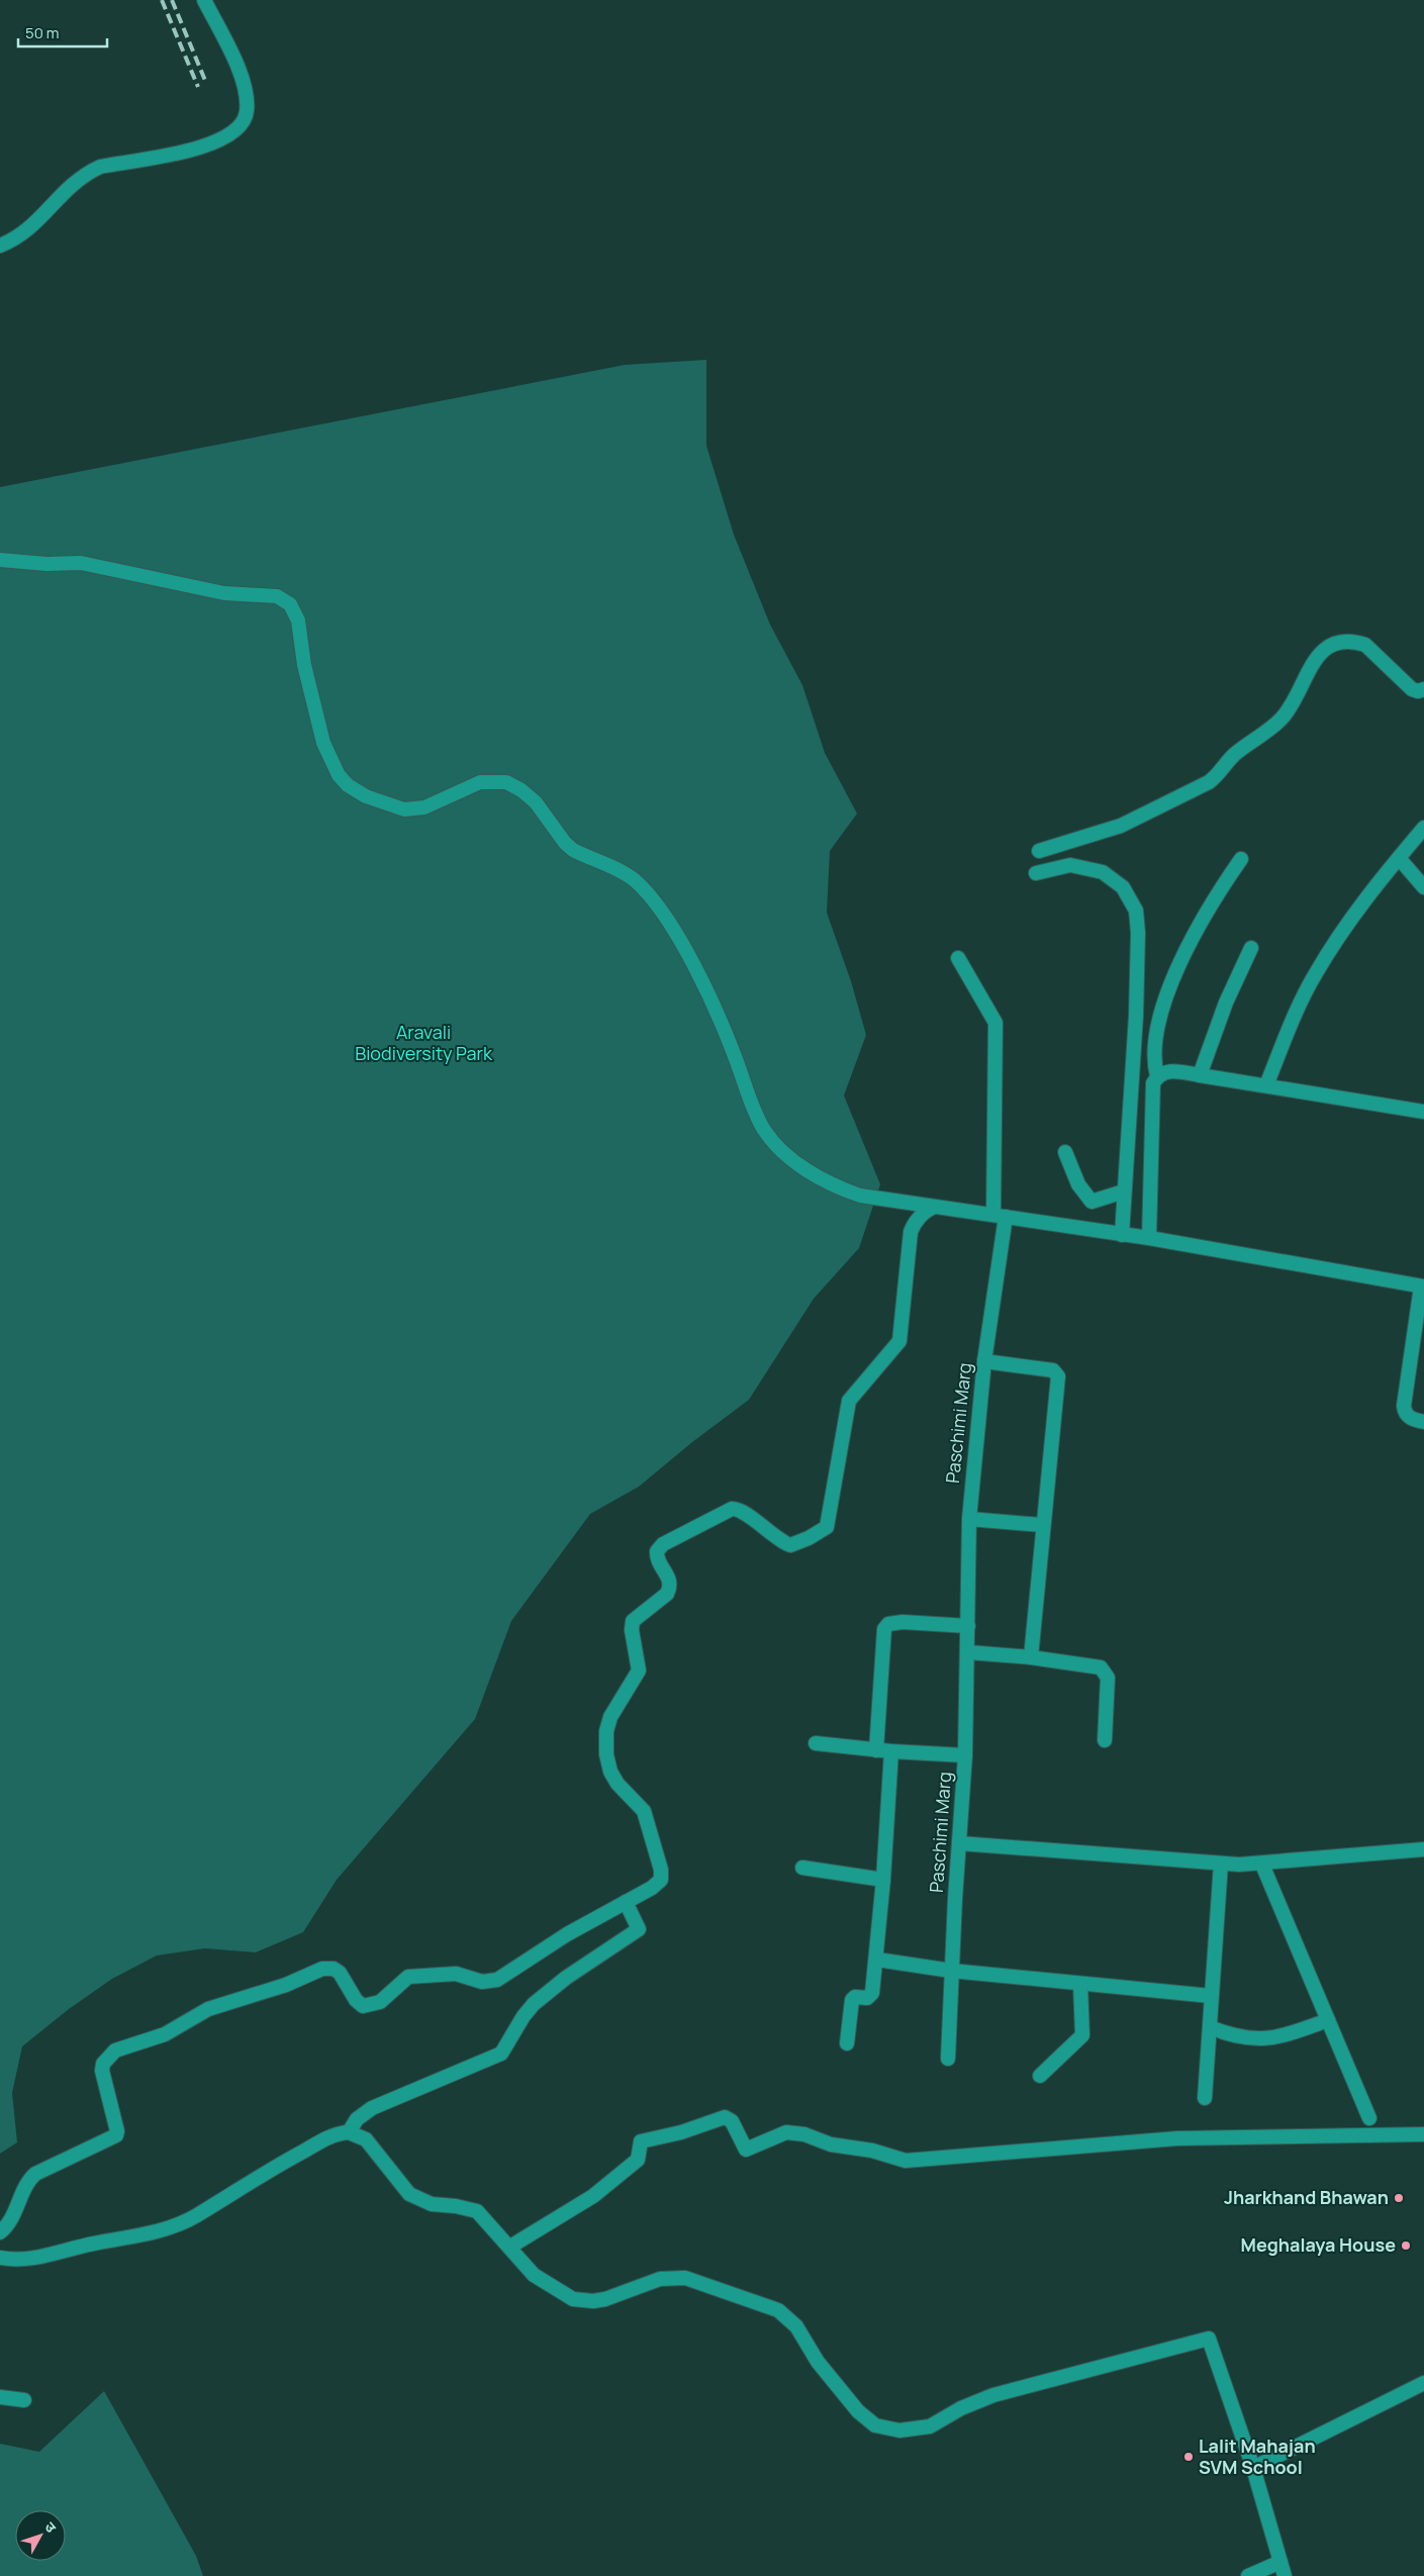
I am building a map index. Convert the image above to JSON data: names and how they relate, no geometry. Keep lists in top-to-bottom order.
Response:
{
  "streets": {
    "street": ["Paschimi Marg"]
  },
  "parks": ["Aravali Biodiversity Park"],
  "places": ["Jharkhand Bhawan", "Meghalaya House", "Lalit Mahajan SVM School"],
  "scale_bar": "50 m",
  "north": "top right"
}
